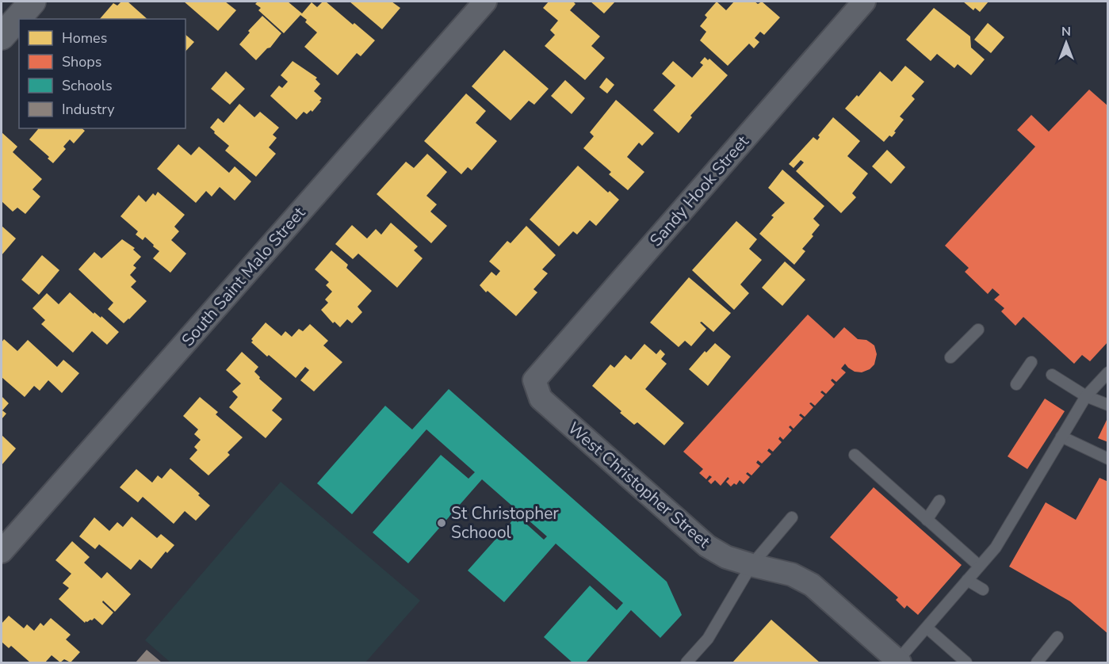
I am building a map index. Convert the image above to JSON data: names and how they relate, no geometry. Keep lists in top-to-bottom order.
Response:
{
  "streets": {
    "street": ["Sandy Hook Street", "South Saint Malo Street", "West Christopher Street"]
  },
  "crossings": [
    ["Sandy Hook Street", "West Christopher Street"]
  ],
  "places": ["St Christopher Schoool"],
  "legend": [
    "Homes",
    "Shops",
    "Schools",
    "Industry"
  ],
  "north": "top"
}
